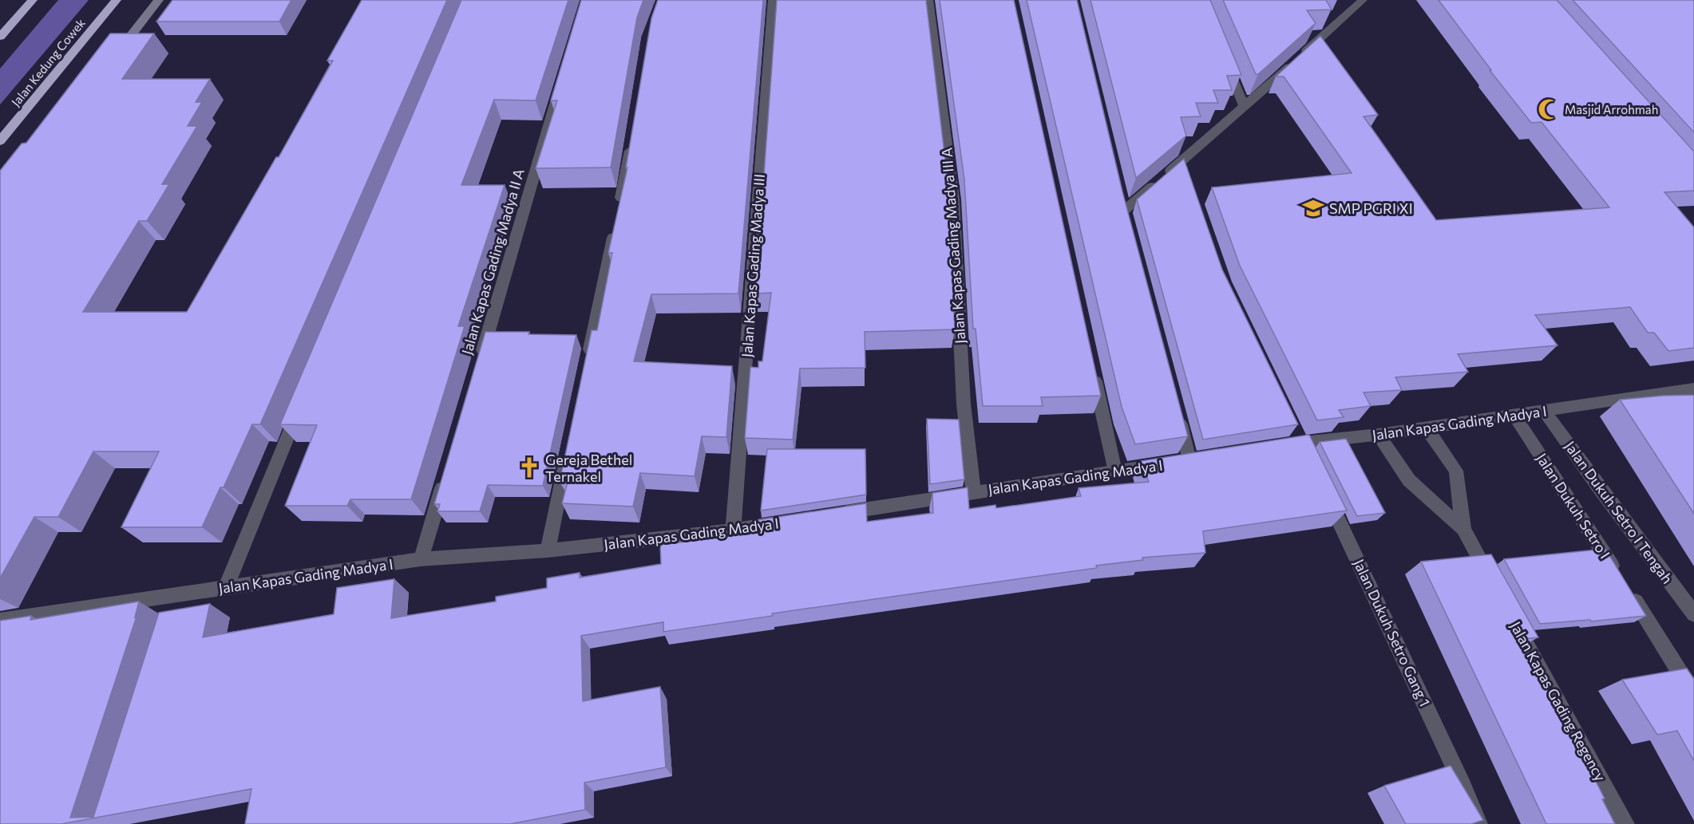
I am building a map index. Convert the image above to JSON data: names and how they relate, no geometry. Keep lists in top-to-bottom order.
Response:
{
  "streets": {
    "highway": ["Jalan Kedung Cowek"],
    "street": [
      "Jalan Kapas Gading Madya III A",
      "Jalan Kapas Gading Madya II A",
      "Jalan Kapas Gading Madya III",
      "Jalan Kapas Gading Madya I",
      "Jalan Dukuh Setro I",
      "Jalan Dukuh Setro I Tengah",
      "Jalan Dukuh Setro Gang 1",
      "Jalan Kapas Gading Regency"
    ]
  },
  "crossings": [
    ["Jalan Kapas Gading Madya III A", "Jalan Kapas Gading Madya I"],
    ["Jalan Kapas Gading Madya III", "Jalan Kapas Gading Madya I"],
    ["Jalan Kapas Gading Madya I", "Jalan Dukuh Setro I"],
    ["Jalan Kapas Gading Madya I", "Jalan Dukuh Setro I Tengah"]
  ],
  "places": {
    "mosque": ["Masjid Arrohmah"],
    "school or university": ["SMP PGRI XI"],
    "church": ["Gereja Bethel Ternakel"]
  }
}
